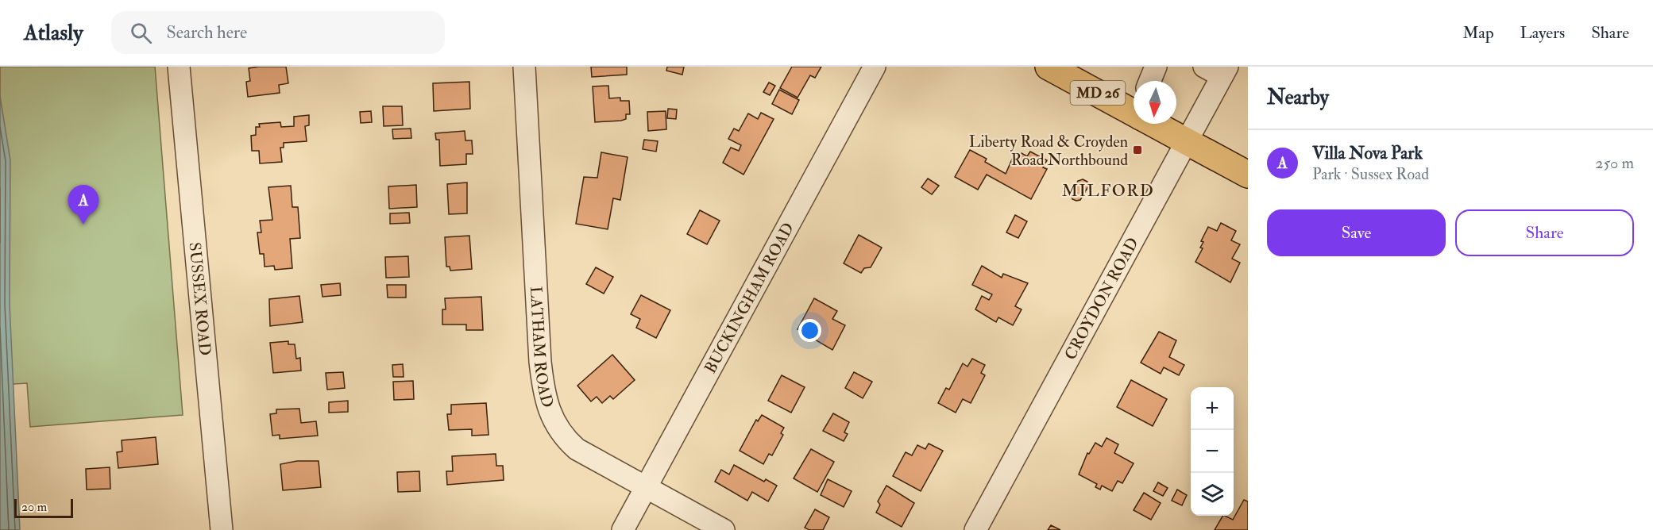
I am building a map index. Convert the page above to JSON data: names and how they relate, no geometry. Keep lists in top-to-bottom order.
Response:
{
  "streets": {
    "main road": ["MD 26"],
    "street": [
      "CROYDON ROAD",
      "SUSSEX ROAD",
      "BUCKINGHAM ROAD",
      "LATHAM ROAD"
    ]
  },
  "crossings": [
    ["MD 26", "CROYDON ROAD"],
    ["BUCKINGHAM ROAD", "LATHAM ROAD"]
  ],
  "districts": ["MILFORD"],
  "places": {
    "transit": ["Liberty Road & Croyden Road Northbound"]
  },
  "scale_bar": "20 m",
  "north": "bottom",
  "page": {
    "header": "Atlasly",
    "search": "Search here",
    "nav": ["Map", "Layers", "Share"],
    "heading": "Nearby",
    "list": [
      {
        "mark": "A",
        "name": "Villa Nova Park",
        "note": "Park · Sussex Road",
        "value": "250 m"
      }
    ],
    "pins": "A",
    "buttons": ["Save", "Share"],
    "map_buttons": ["+", "−"],
    "scale": "20 m"
  }
}
